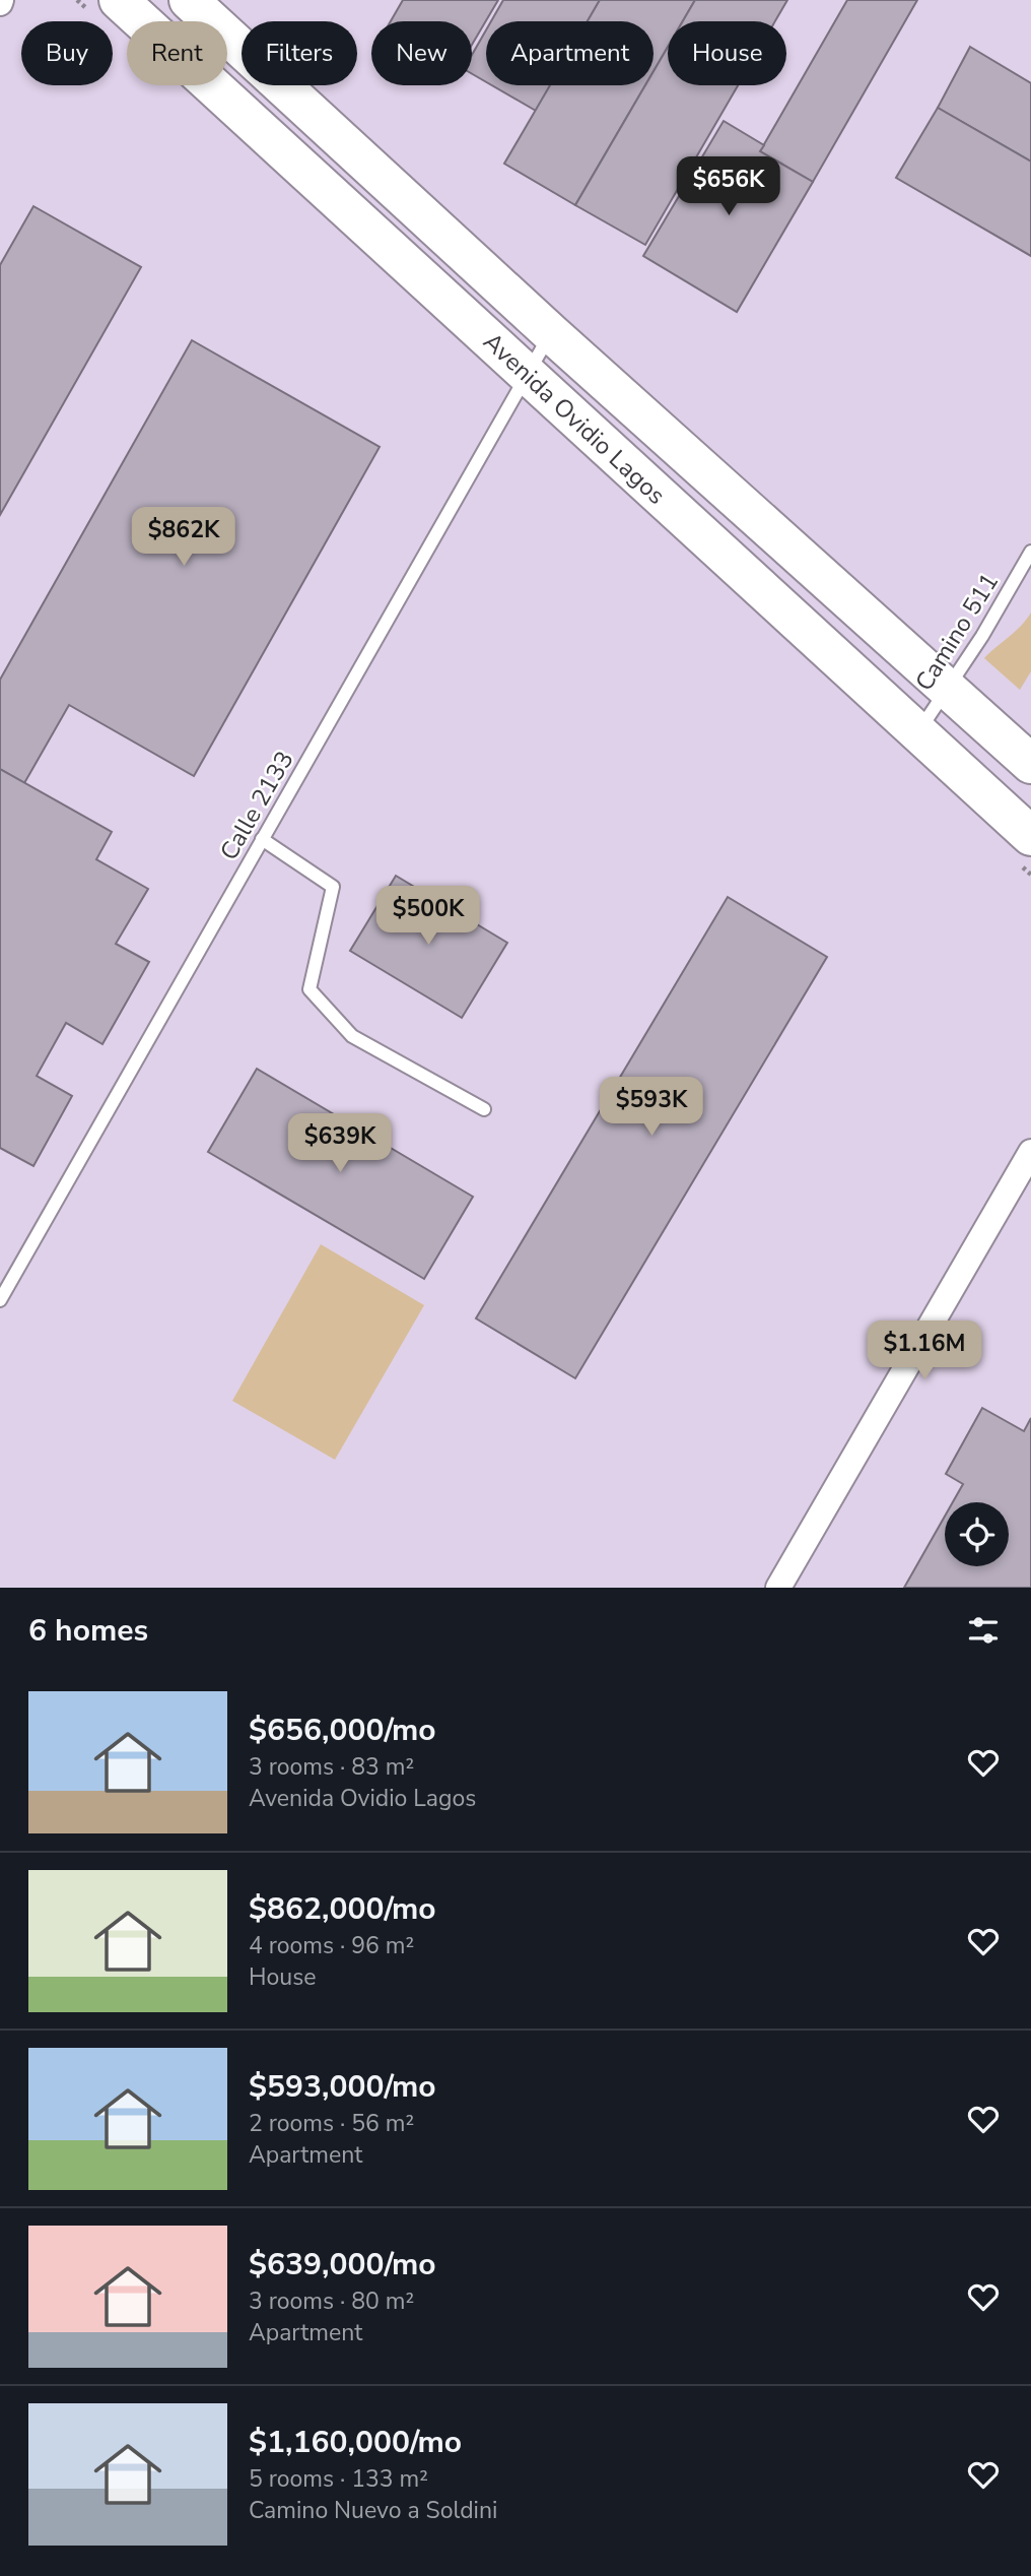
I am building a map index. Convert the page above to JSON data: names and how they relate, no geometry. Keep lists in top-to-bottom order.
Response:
{
  "streets": {
    "main road": ["Avenida Ovidio Lagos"],
    "lane": ["Camino 511", "Calle 2133"]
  },
  "crossings": [
    ["Avenida Ovidio Lagos", "Camino 511"],
    ["Avenida Ovidio Lagos", "Calle 2133"]
  ],
  "page": {
    "chip": [
      "Buy",
      "Rent",
      "Filters",
      "New",
      "Apartment",
      "House"
    ],
    "price": [
      "$656K",
      "$862K",
      "$500K",
      "$593K",
      "$639K",
      "$1.16M"
    ],
    "heading": "6 homes",
    "list": [
      {
        "name": "$656,000/mo",
        "note": "3 rooms · 83 m² · Avenida Ovidio Lagos"
      },
      {
        "name": "$862,000/mo",
        "note": "4 rooms · 96 m² · House"
      },
      {
        "name": "$593,000/mo",
        "note": "2 rooms · 56 m² · Apartment"
      },
      {
        "name": "$639,000/mo",
        "note": "3 rooms · 80 m² · Apartment"
      },
      {
        "name": "$1,160,000/mo",
        "note": "5 rooms · 133 m² · Camino Nuevo a Soldini"
      }
    ]
  }
}
